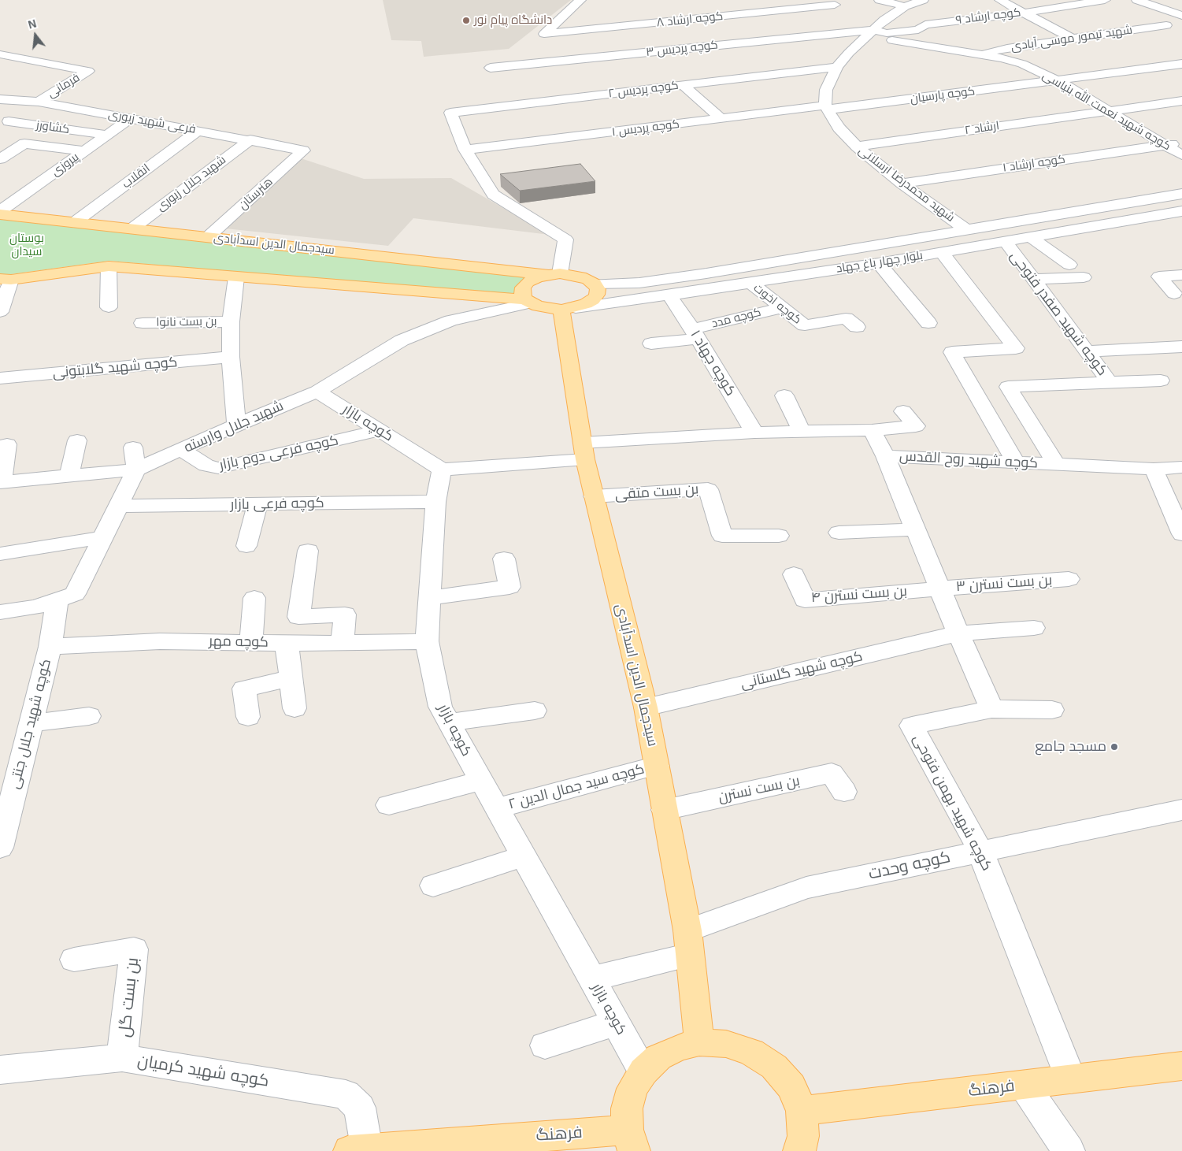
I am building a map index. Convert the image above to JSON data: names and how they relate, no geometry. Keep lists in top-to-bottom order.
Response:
{
  "streets": {
    "main road": ["سیدجمال الدین اسدآبادی", "فرهنگ"],
    "street": [
      "کوچه ارشاد ۹",
      "کوچه ارشاد ۸",
      "شهید تیمور موسی آبادی",
      "کوچه پردیس ۳",
      "فرمانی",
      "کوچه پردیس ۲",
      "کوچه پارسیان",
      "کوچه شهید نعمت الله بنیاسی",
      "فرعی شهید زیوری",
      "کشاورز",
      "کوچه پردیس ۱",
      "ارشاد ۲",
      "کوچه ارشاد ۱",
      "پیروزی",
      "انقلاب",
      "شهید جلال زیوری",
      "شهید محمدرضا ارسلانی",
      "هنرستان",
      "بلوار چهار باغ جهاد",
      "کوچه اخوت",
      "کوچه شهید صفدر فتوحی",
      "کوچه مدد",
      "بن بست نانوا",
      "کوچه جهاد ۱",
      "کوچه شهید گلابتونی",
      "کوچه بازار",
      "شهید جلال وارسته",
      "کوچه فرعی دوم بازار",
      "کوچه شهید روح القدس",
      "بن بست متقی",
      "کوچه فرعی بازار",
      "بن بست نسترن ۳",
      "بن بست نسترن ۴",
      "کوچه مهر",
      "کوچه شهید گلستانی",
      "کوچه شهید جلال جنتی",
      "کوچه سید جمال الدین ۲",
      "بن بست نسترن",
      "کوچه شهید بهمن فتوحی",
      "کوچه وحدت",
      "بن بست گل",
      "کوچه شهید کرمیان"
    ]
  },
  "crossings": [
    ["کوچه ارشاد ۹", "کوچه پردیس ۳"],
    ["کوچه ارشاد ۹", "کوچه شهید نعمت الله بنیاسی"],
    ["شهید تیمور موسی آبادی", "کوچه شهید نعمت الله بنیاسی"],
    ["کوچه پردیس ۳", "کوچه شهید نعمت الله بنیاسی"],
    ["فرمانی", "فرعی شهید زیوری"],
    ["کوچه پردیس ۲", "کوچه پردیس ۱"],
    ["کوچه پارسیان", "کوچه شهید نعمت الله بنیاسی"],
    ["کوچه پارسیان", "کوچه پردیس ۱"],
    ["کوچه پارسیان", "شهید محمدرضا ارسلانی"],
    ["کوچه شهید نعمت الله بنیاسی", "ارشاد ۲"],
    ["کوچه شهید نعمت الله بنیاسی", "کوچه ارشاد ۱"],
    ["فرعی شهید زیوری", "پیروزی"],
    ["فرعی شهید زیوری", "انقلاب"],
    ["فرعی شهید زیوری", "شهید جلال زیوری"],
    ["فرعی شهید زیوری", "هنرستان"],
    ["کشاورز", "پیروزی"],
    ["کوچه پردیس ۱", "شهید محمدرضا ارسلانی"],
    ["ارشاد ۲", "شهید محمدرضا ارسلانی"],
    ["کوچه ارشاد ۱", "شهید محمدرضا ارسلانی"],
    ["پیروزی", "سیدجمال الدین اسدآبادی"],
    ["انقلاب", "سیدجمال الدین اسدآبادی"],
    ["شهید جلال زیوری", "سیدجمال الدین اسدآبادی"],
    ["شهید محمدرضا ارسلانی", "بلوار چهار باغ جهاد"],
    ["هنرستان", "سیدجمال الدین اسدآبادی"],
    ["سیدجمال الدین اسدآبادی", "بلوار چهار باغ جهاد"],
    ["سیدجمال الدین اسدآبادی", "بن بست متقی"],
    ["سیدجمال الدین اسدآبادی", "کوچه شهید گلستانی"],
    ["سیدجمال الدین اسدآبادی", "کوچه سید جمال الدین ۲"],
    ["سیدجمال الدین اسدآبادی", "بن بست نسترن"],
    ["سیدجمال الدین اسدآبادی", "کوچه وحدت"],
    ["بلوار چهار باغ جهاد", "کوچه اخوت"],
    ["بلوار چهار باغ جهاد", "کوچه شهید صفدر فتوحی"],
    ["بلوار چهار باغ جهاد", "کوچه جهاد ۱"],
    ["کوچه اخوت", "کوچه مدد"],
    ["کوچه شهید صفدر فتوحی", "کوچه شهید روح القدس"],
    ["کوچه مدد", "کوچه جهاد ۱"],
    ["کوچه بازار", "شهید جلال وارسته"],
    ["کوچه بازار", "کوچه فرعی دوم بازار"],
    ["کوچه بازار", "کوچه فرعی بازار"],
    ["کوچه بازار", "کوچه مهر"],
    ["کوچه بازار", "کوچه سید جمال الدین ۲"],
    ["کوچه بازار", "کوچه وحدت"],
    ["شهید جلال وارسته", "کوچه فرعی دوم بازار"],
    ["بن بست نسترن ۳", "بن بست نسترن ۴"],
    ["کوچه مهر", "کوچه شهید جلال جنتی"],
    ["کوچه شهید بهمن فتوحی", "کوچه وحدت"],
    ["کوچه شهید بهمن فتوحی", "فرهنگ"],
    ["بن بست گل", "کوچه شهید کرمیان"],
    ["کوچه شهید کرمیان", "فرهنگ"]
  ],
  "parks": ["بوستان سیدان"],
  "places": ["دانشگاه پیام نور", "مسجد جامع"],
  "north": "top"
}
